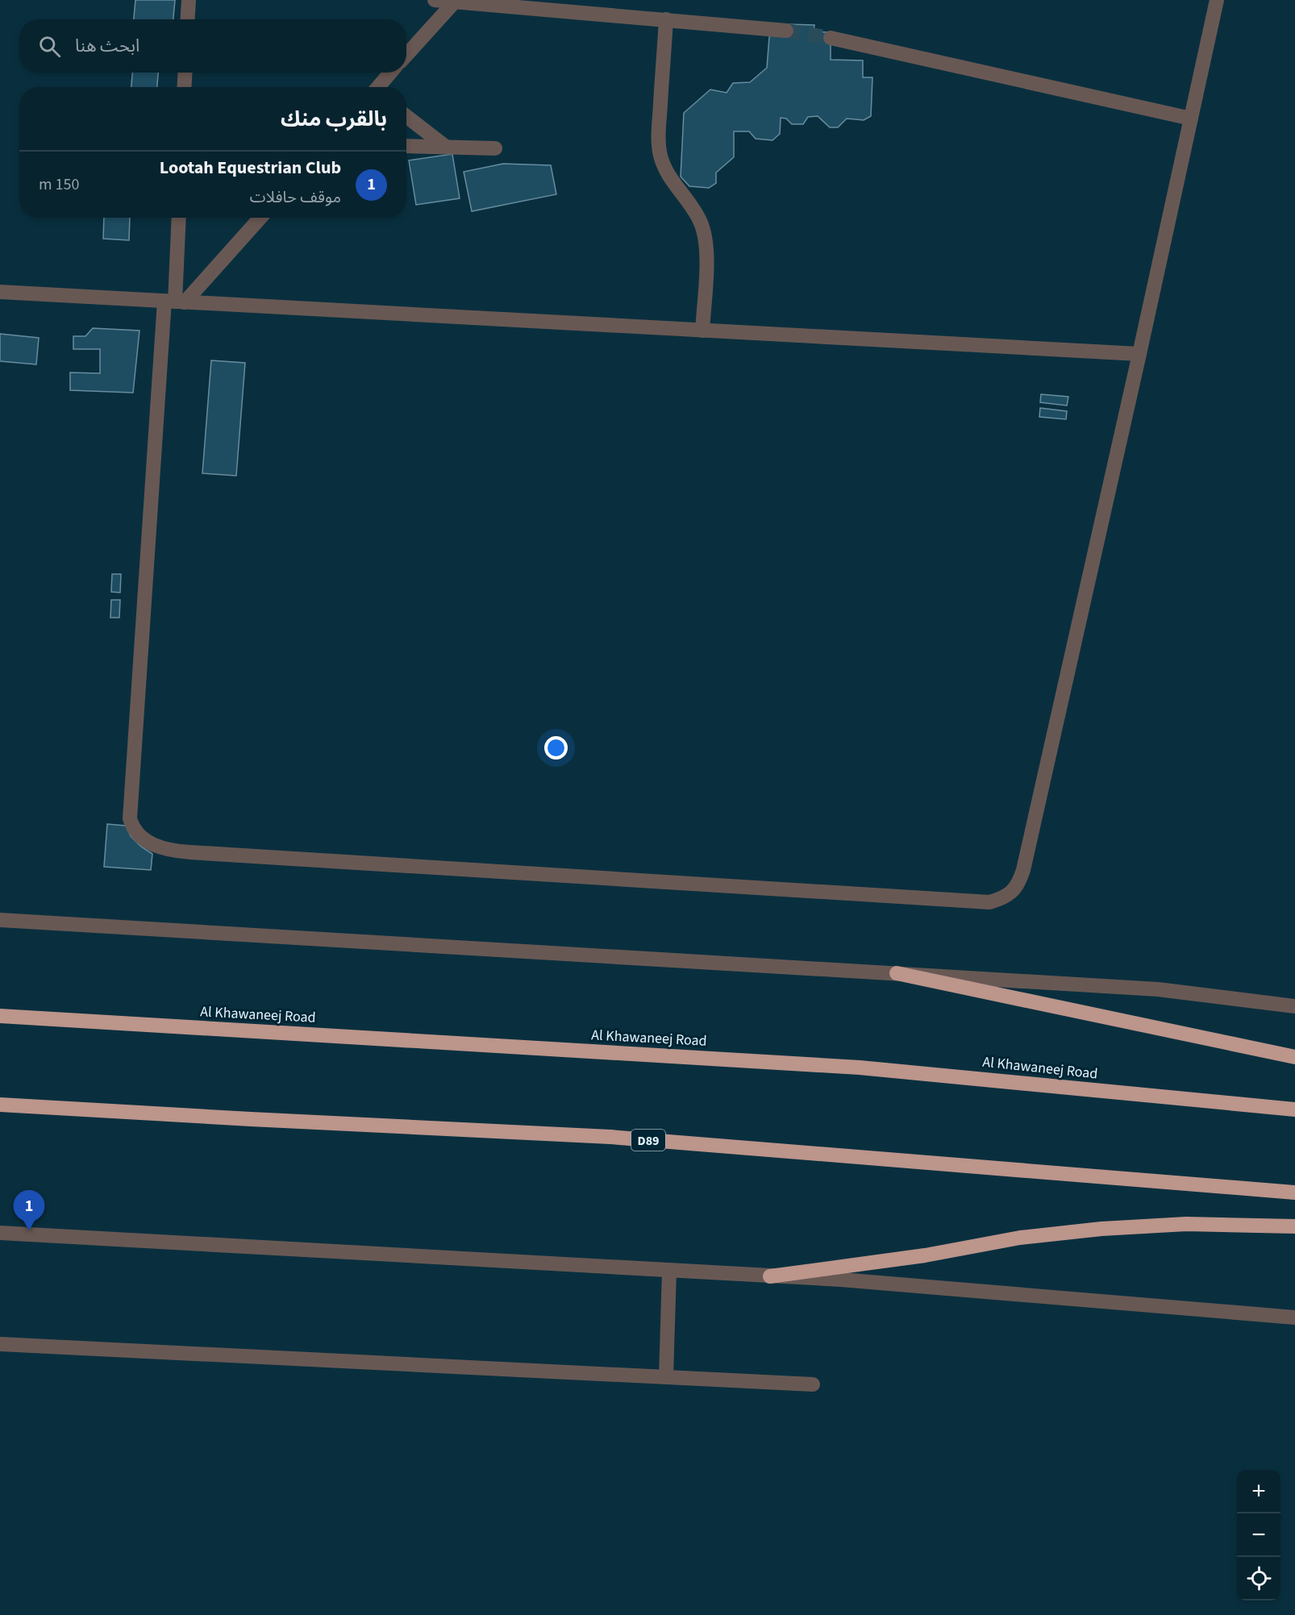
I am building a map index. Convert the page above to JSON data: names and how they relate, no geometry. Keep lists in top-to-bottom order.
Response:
{
  "streets": {
    "highway": ["Al Khawaneej Road", "D89"]
  },
  "page": {
    "search": "ابحث هنا",
    "heading": "بالقرب منك",
    "list": [
      {
        "mark": "1",
        "name": "Lootah Equestrian Club",
        "note": "موقف حافلات",
        "value": "150 m"
      }
    ],
    "pins": "1",
    "map_buttons": ["+", "−"]
  }
}
